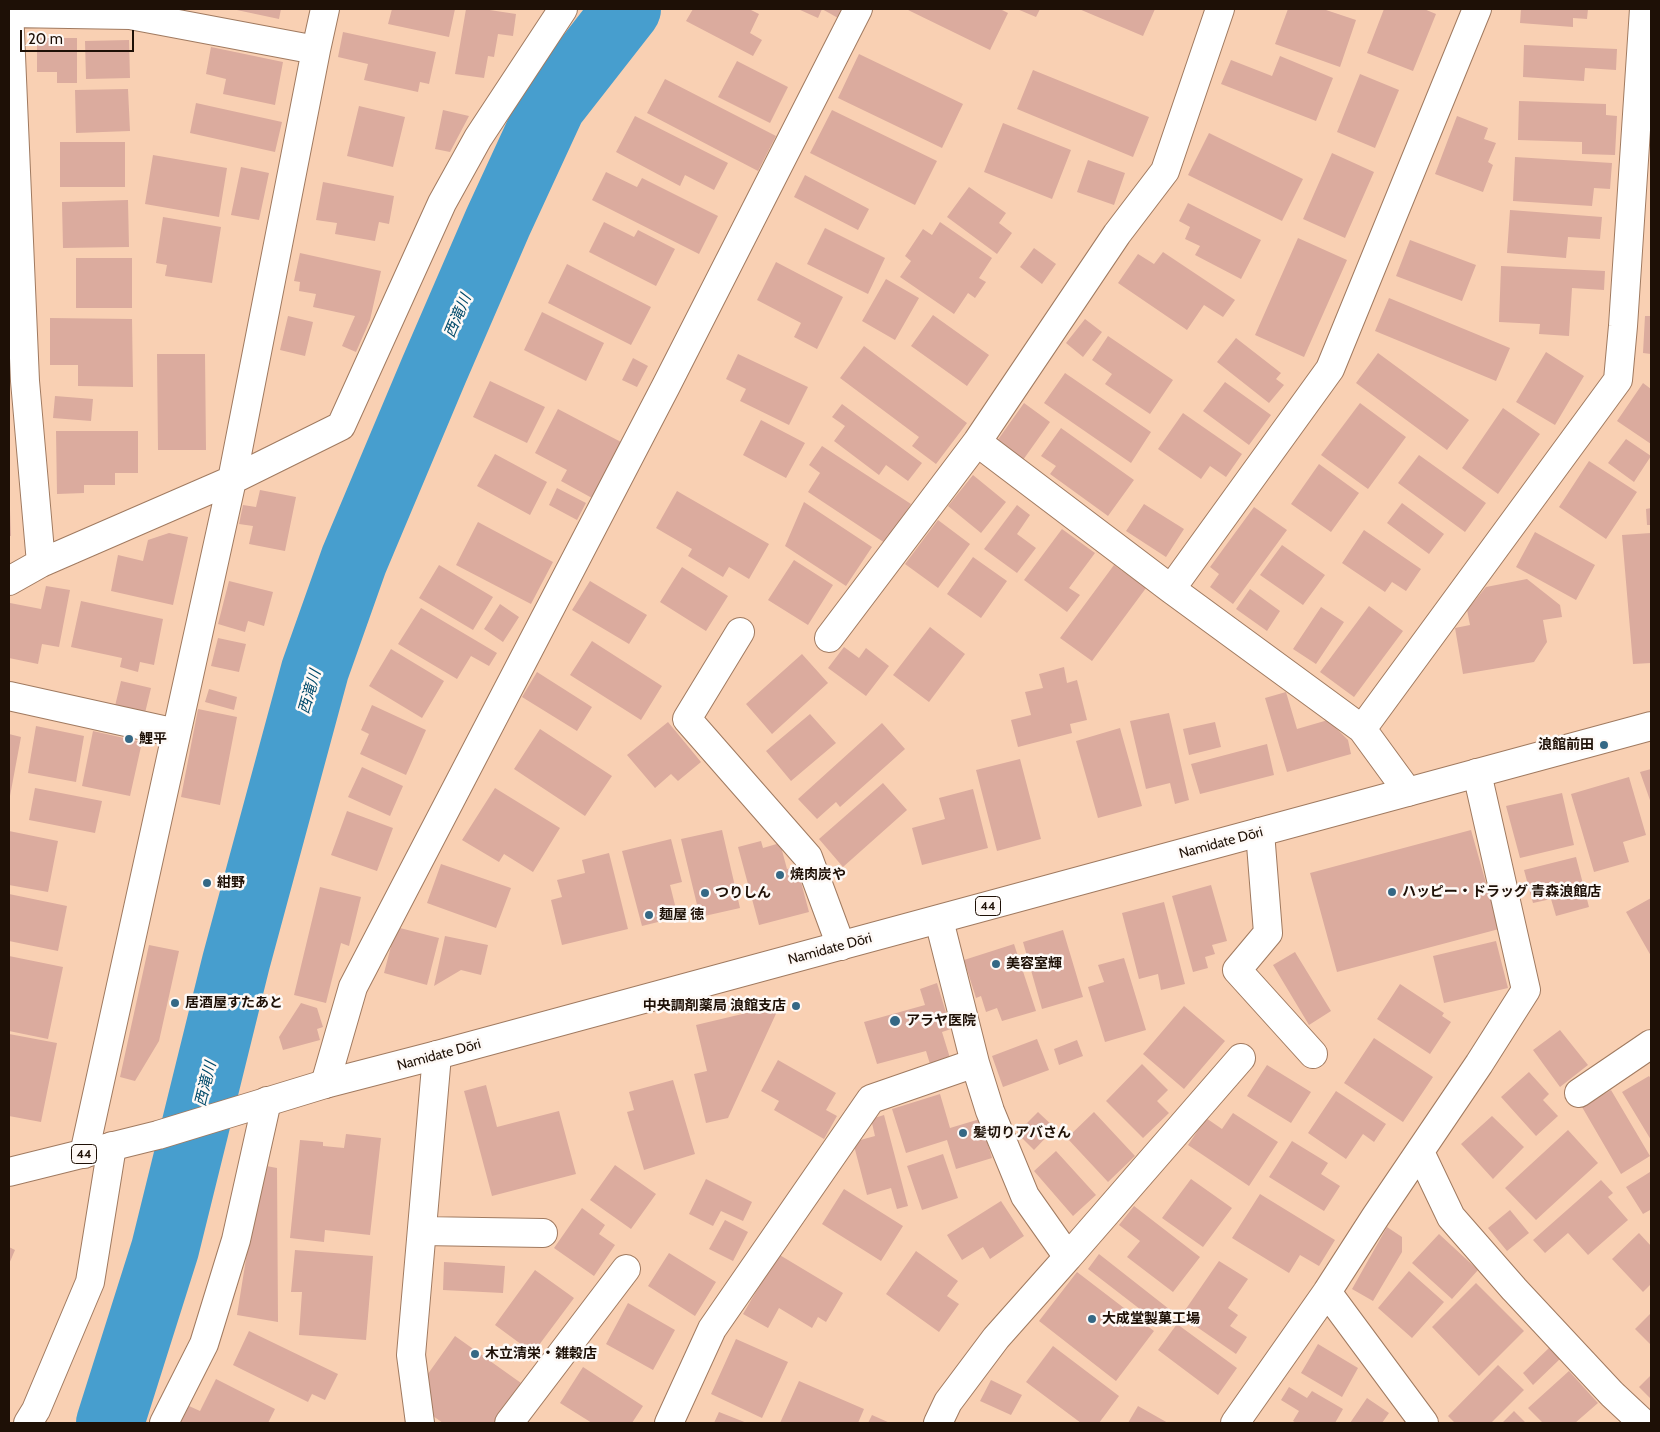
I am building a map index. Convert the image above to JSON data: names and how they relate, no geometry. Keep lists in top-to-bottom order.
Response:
{
  "streets": {
    "street": ["Namidate Dōri", "44"]
  },
  "water": ["西滝川"],
  "places": [
    "鯉平",
    "浪館前田",
    "焼肉炭や",
    "紺野",
    "ハッピー・ドラッグ 青森浪館店",
    "つりしん",
    "麺屋 徳",
    "美容室輝",
    "居酒屋すたあと",
    "中央調剤薬局 浪館支店",
    "アラヤ医院",
    "髪切りアバさん",
    "大成堂製菓工場",
    "木立清栄・雑穀店"
  ],
  "scale_bar": "20 m"
}
